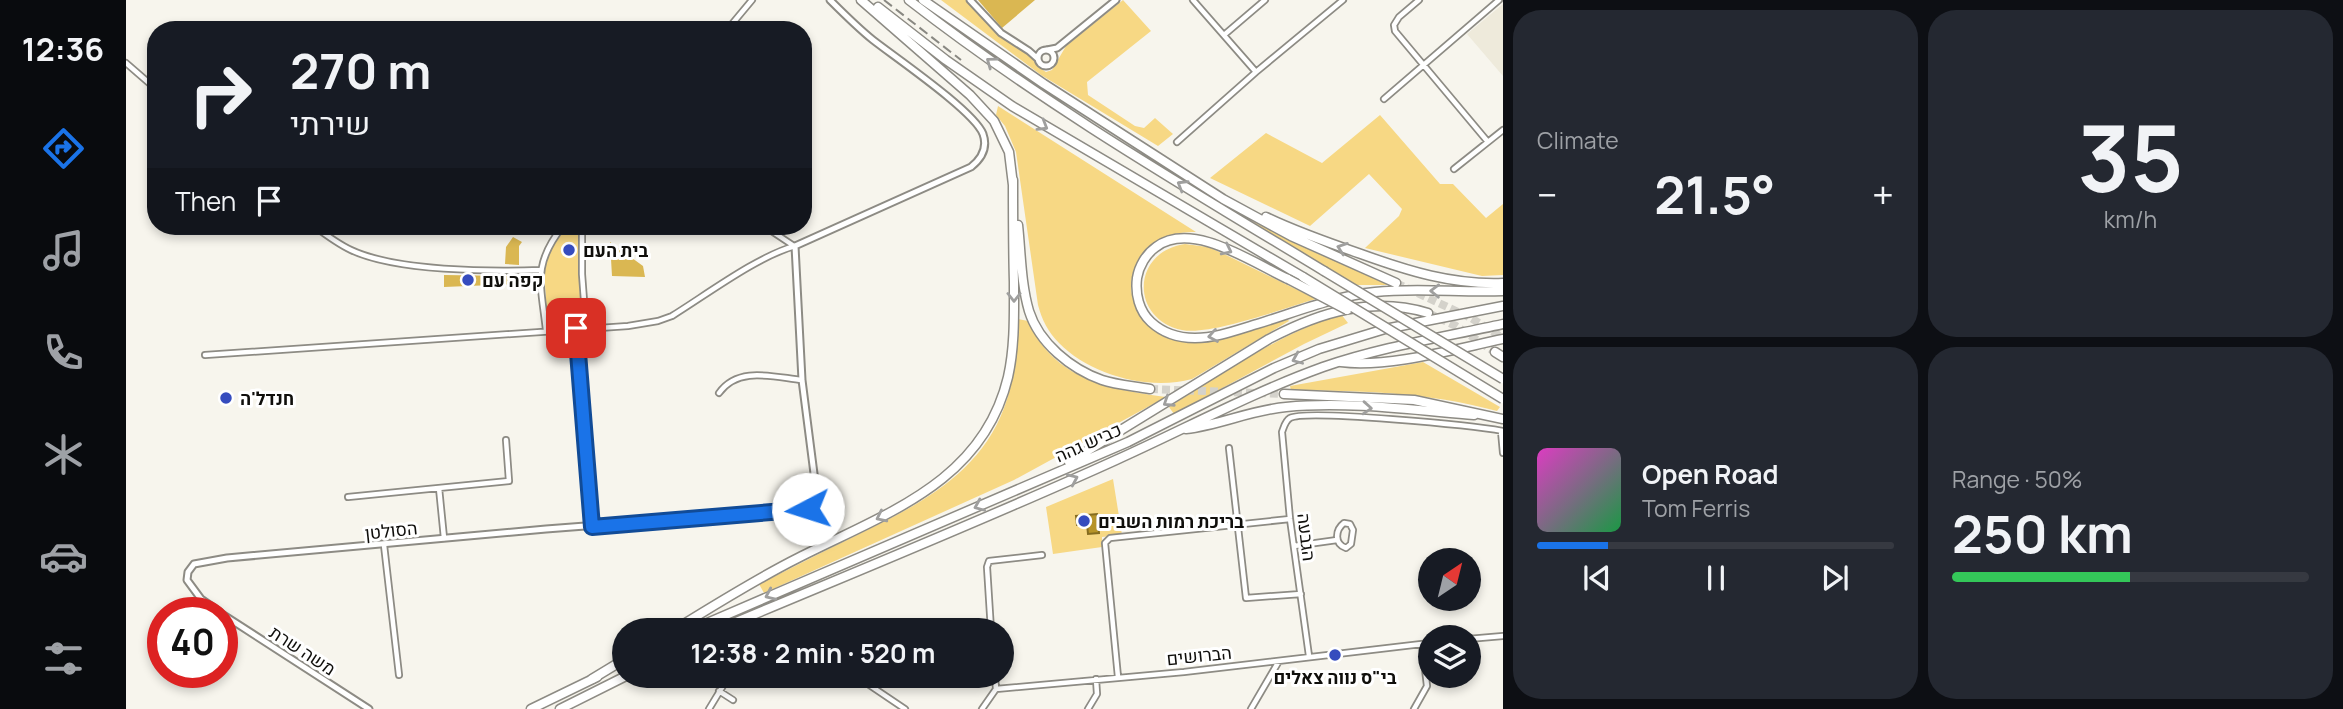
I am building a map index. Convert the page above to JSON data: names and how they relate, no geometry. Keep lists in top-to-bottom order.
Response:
{
  "streets": {
    "highway": ["כביש גהה"],
    "street": [
      "הסולטן",
      "הגבעה",
      "משה שרת",
      "הברושים"
    ]
  },
  "crossings": [
    ["הסולטן", "משה שרת"],
    ["הגבעה", "הברושים"]
  ],
  "places": [
    "בית העם",
    "קפה עם",
    "חנדל'ה",
    "בריכת רמות השבים",
    "בי\"ס נווה צאלים"
  ],
  "north": "top right",
  "page": {
    "tabs": "12:36",
    "tile": [
      "Climate",
      ["35", "km/h"],
      ["Range · 50%", "250 km"]
    ],
    "turn": ["270 m", "שירתי"],
    "heat": ["−", "21.5°", "+"],
    "then": "Then",
    "song": ["Open Road", "Tom Ferris"],
    "limit": "40",
    "trip": "12:38 · 2 min · 520 m"
  }
}
